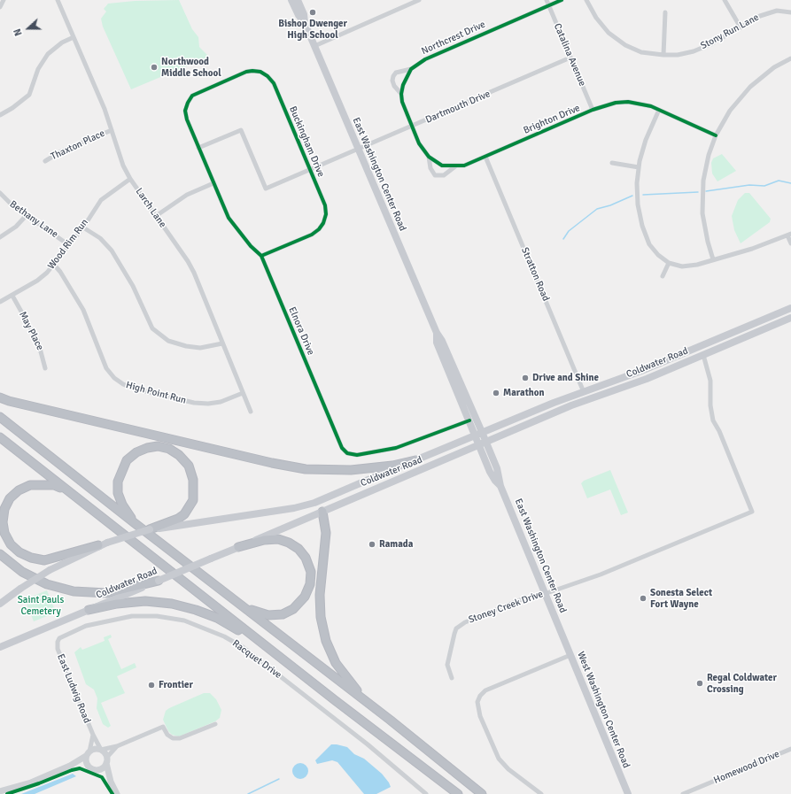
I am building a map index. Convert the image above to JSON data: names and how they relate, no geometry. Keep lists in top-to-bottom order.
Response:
{
  "streets": {
    "main road": ["East Washington Center Road", "Coldwater Road", "West Washington Center Road"],
    "street": [
      "Stony Run Lane",
      "Northcrest Drive",
      "Catalina Avenue",
      "Dartmouth Drive",
      "Brighton Drive",
      "Buckingham Drive",
      "Thaxton Place",
      "Larch Lane",
      "Bethany Lane",
      "Wood Rim Run",
      "Stratton Road",
      "May Place",
      "Elnora Drive",
      "High Point Run",
      "Stoney Creek Drive",
      "Racquet Drive",
      "East Ludwig Road",
      "Homewood Drive"
    ]
  },
  "crossings": [
    ["Northcrest Drive", "Catalina Avenue"],
    ["Catalina Avenue", "Dartmouth Drive"],
    ["Catalina Avenue", "Brighton Drive"],
    ["Dartmouth Drive", "Brighton Drive"],
    ["Dartmouth Drive", "Buckingham Drive"],
    ["Dartmouth Drive", "East Washington Center Road"],
    ["Dartmouth Drive", "Elnora Drive"],
    ["Brighton Drive", "Stratton Road"],
    ["Buckingham Drive", "Elnora Drive"],
    ["Thaxton Place", "Larch Lane"],
    ["East Washington Center Road", "Elnora Drive"],
    ["East Washington Center Road", "Coldwater Road"],
    ["East Washington Center Road", "Stoney Creek Drive"],
    ["East Washington Center Road", "West Washington Center Road"],
    ["Larch Lane", "Wood Rim Run"],
    ["Larch Lane", "High Point Run"],
    ["Bethany Lane", "Wood Rim Run"],
    ["Wood Rim Run", "May Place"],
    ["Wood Rim Run", "High Point Run"],
    ["Stratton Road", "Coldwater Road"],
    ["Coldwater Road", "Stoney Creek Drive"],
    ["Racquet Drive", "East Ludwig Road"]
  ],
  "parks": ["Saint Pauls Cemetery"],
  "places": [
    "Bishop Dwenger High School",
    "Northwood Middle School",
    "Drive and Shine",
    "Marathon",
    "Ramada",
    "Sonesta Select Fort Wayne",
    "Regal Coldwater Crossing",
    "Frontier"
  ],
  "north": "left"
}
